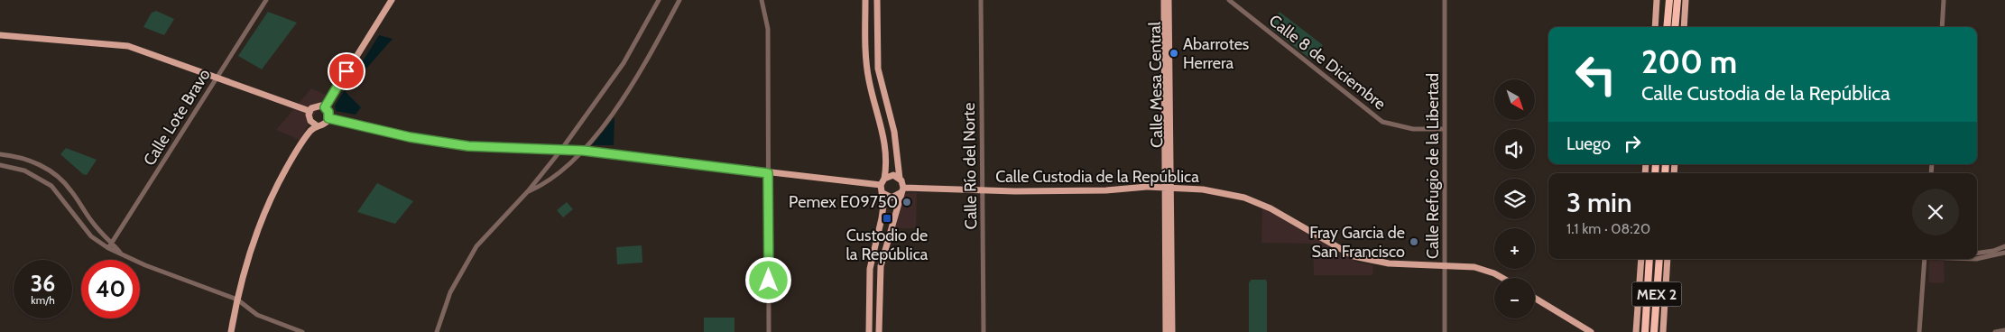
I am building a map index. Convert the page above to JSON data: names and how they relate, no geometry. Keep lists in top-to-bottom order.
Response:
{
  "streets": {
    "highway": ["MEX 2"],
    "main road": ["Calle Mesa Central", "Calle Custodia de la República"],
    "street": [
      "Calle 8 de Diciembre",
      "Calle Lote Bravo",
      "Calle Río del Norte",
      "Calle Refugio de la Libertad"
    ]
  },
  "crossings": [
    ["Calle 8 de Diciembre", "Calle Refugio de la Libertad"],
    ["Calle Mesa Central", "Calle Custodia de la República"],
    ["Calle Río del Norte", "Calle Custodia de la República"],
    ["Calle Refugio de la Libertad", "Calle Custodia de la República"]
  ],
  "places": {
    "other": ["Abarrotes Herrera", "Pemex E09750", "Fray Garcia de San Francisco"],
    "transit": ["Custodio de la República"]
  },
  "north": "bottom right",
  "page": {
    "turn": ["200 m", "Calle Custodia de la República"],
    "map_buttons": ["+", "−"],
    "then": "Luego",
    "heading": ["3 min", "1.1 km · 08:20"],
    "speed": "36 km/h",
    "limit": "40"
  }
}
